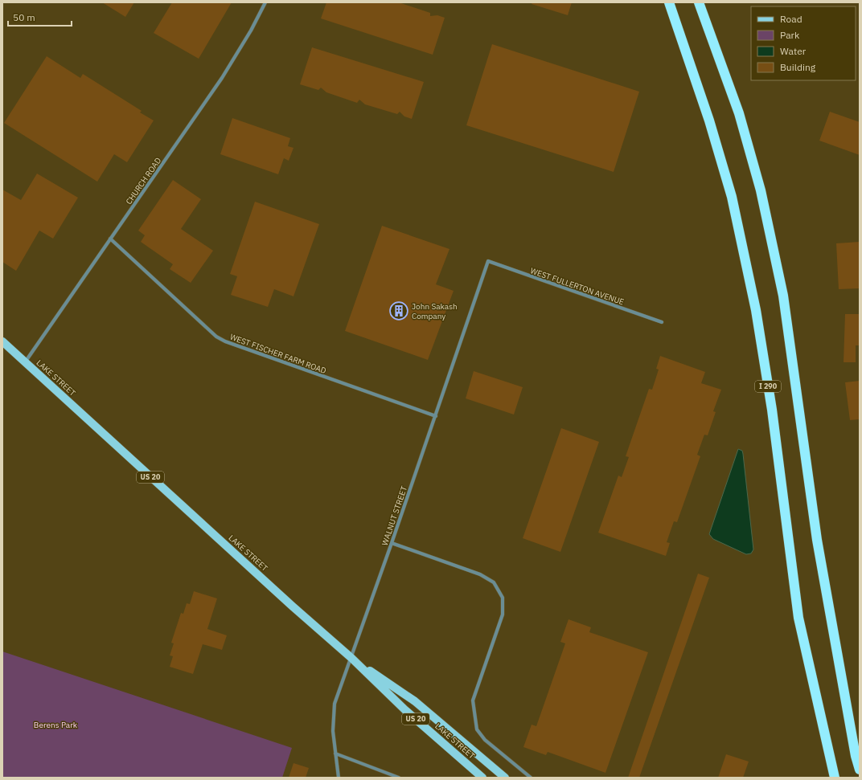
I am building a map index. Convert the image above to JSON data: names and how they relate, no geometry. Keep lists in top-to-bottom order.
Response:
{
  "streets": {
    "highway": ["I 290"],
    "main road": ["LAKE STREET", "US 20"],
    "street": [
      "CHURCH ROAD",
      "WEST FULLERTON AVENUE",
      "WEST FISCHER FARM ROAD",
      "WALNUT STREET"
    ]
  },
  "crossings": [
    ["CHURCH ROAD", "WEST FISCHER FARM ROAD"],
    ["CHURCH ROAD", "LAKE STREET"],
    ["WEST FULLERTON AVENUE", "WALNUT STREET"],
    ["WEST FISCHER FARM ROAD", "WALNUT STREET"],
    ["LAKE STREET", "WALNUT STREET"]
  ],
  "parks": ["Berens Park"],
  "places": {
    "building": ["John Sakash Company"]
  },
  "legend": [
    "Road",
    "Park",
    "Water",
    "Building"
  ],
  "scale_bar": "50 m"
}
